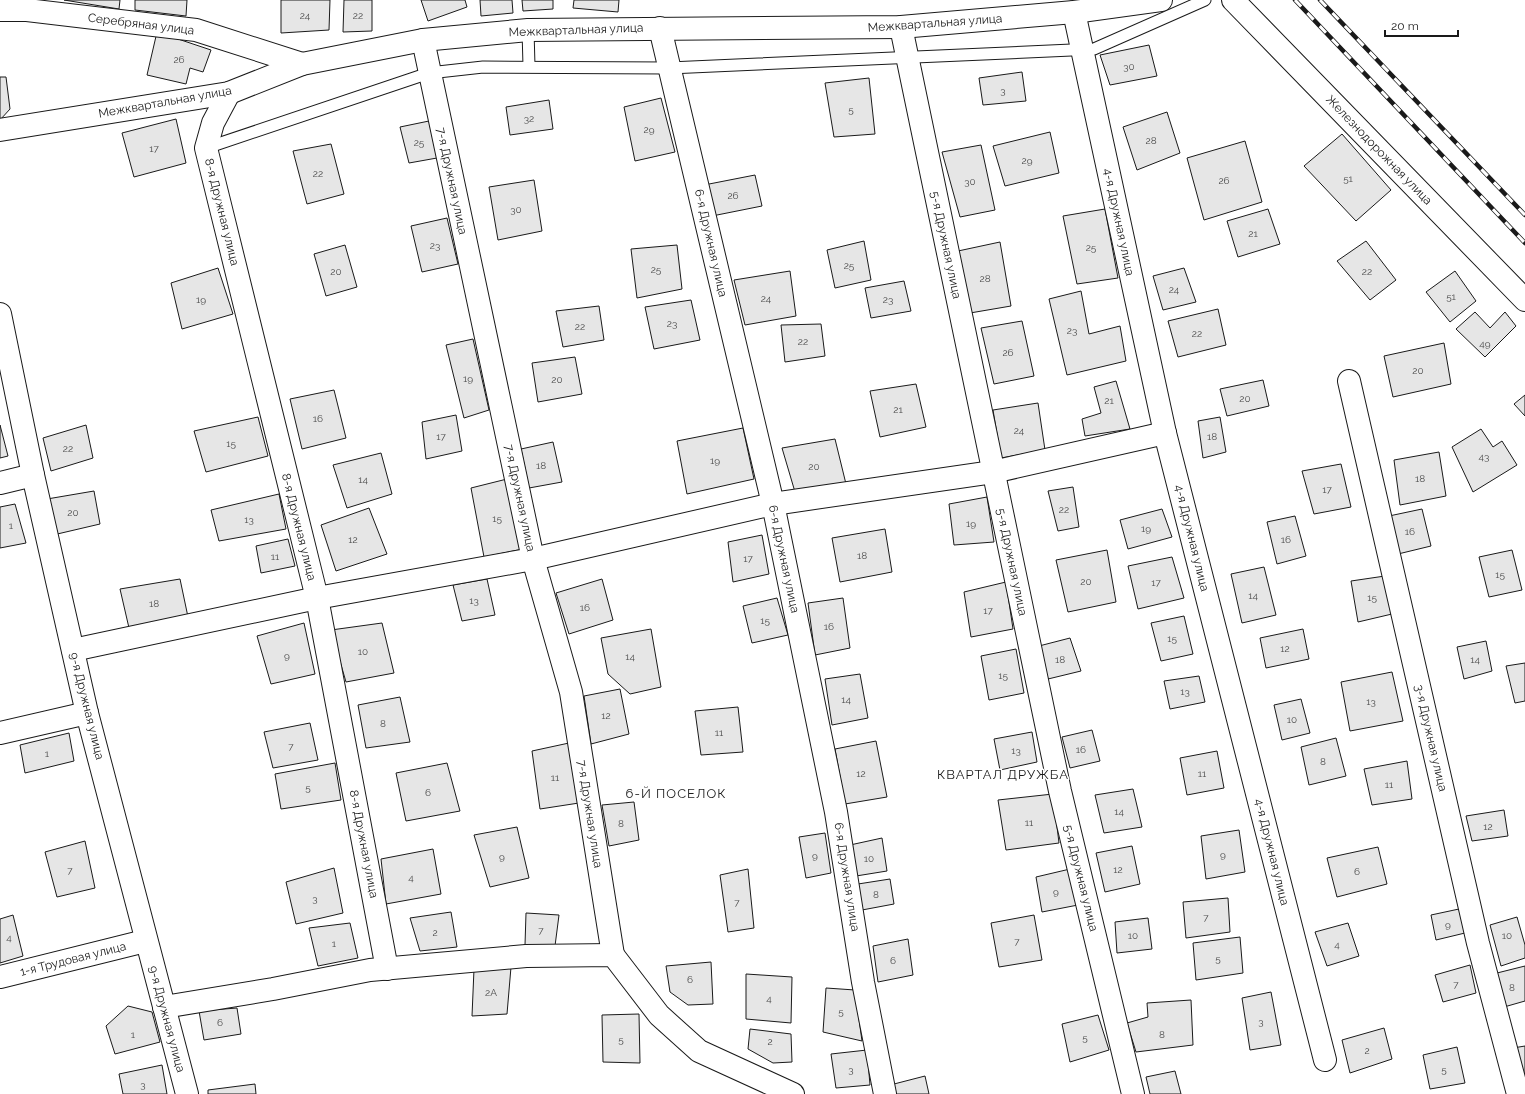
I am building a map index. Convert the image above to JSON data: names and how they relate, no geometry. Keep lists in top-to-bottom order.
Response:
{
  "streets": {
    "street": [
      "Межквартальная улица",
      "Серебряная улица",
      "Железнодорожная улица",
      "7-я Дружная улица",
      "8-я Дружная улица",
      "4-я Дружная улица",
      "6-я Дружная улица",
      "5-я Дружная улица",
      "9-я Дружная улица",
      "3-я Дружная улица",
      "1-я Трудовая улица"
    ]
  },
  "crossings": [
    ["Межквартальная улица", "Серебряная улица"],
    ["Межквартальная улица", "7-я Дружная улица"],
    ["Межквартальная улица", "8-я Дружная улица"],
    ["Межквартальная улица", "4-я Дружная улица"],
    ["Межквартальная улица", "6-я Дружная улица"],
    ["Межквартальная улица", "5-я Дружная улица"],
    ["9-я Дружная улица", "1-я Трудовая улица"]
  ],
  "districts": ["КВАРТАЛ ДРУЖБА", "6-Й ПОСЕЛОК"],
  "house_numbers": [
    "24",
    "22",
    "26",
    "30",
    "3",
    "5",
    "32",
    "29",
    "28",
    "25",
    "17",
    "29",
    "22",
    "51",
    "26",
    "30",
    "26",
    "30",
    "21",
    "23",
    "25",
    "25",
    "25",
    "20",
    "22",
    "28",
    "24",
    "51",
    "24",
    "19",
    "23",
    "23",
    "22",
    "23",
    "22",
    "22",
    "49",
    "26",
    "20",
    "19",
    "20",
    "20",
    "21",
    "21",
    "16",
    "24",
    "17",
    "18",
    "15",
    "22",
    "43",
    "19",
    "18",
    "20",
    "18",
    "14",
    "17",
    "22",
    "20",
    "15",
    "13",
    "19",
    "1",
    "19",
    "16",
    "12",
    "16",
    "18",
    "11",
    "17",
    "15",
    "20",
    "17",
    "14",
    "15",
    "13",
    "18",
    "16",
    "17",
    "15",
    "16",
    "15",
    "12",
    "10",
    "9",
    "14",
    "18",
    "14",
    "15",
    "13",
    "14",
    "13",
    "12",
    "10",
    "8",
    "11",
    "7",
    "16",
    "13",
    "1",
    "8",
    "12",
    "11",
    "11",
    "11",
    "5",
    "6",
    "14",
    "11",
    "8",
    "12",
    "9",
    "9",
    "9",
    "10",
    "12",
    "7",
    "6",
    "4",
    "9",
    "8",
    "3",
    "7",
    "7",
    "9",
    "7",
    "2",
    "10",
    "10",
    "4",
    "7",
    "1",
    "4",
    "5",
    "6",
    "6",
    "7",
    "8",
    "2А",
    "4",
    "5",
    "3",
    "6",
    "1",
    "8",
    "5",
    "5",
    "2",
    "2",
    "3",
    "5",
    "3"
  ],
  "scale_bar": "20 m"
}
